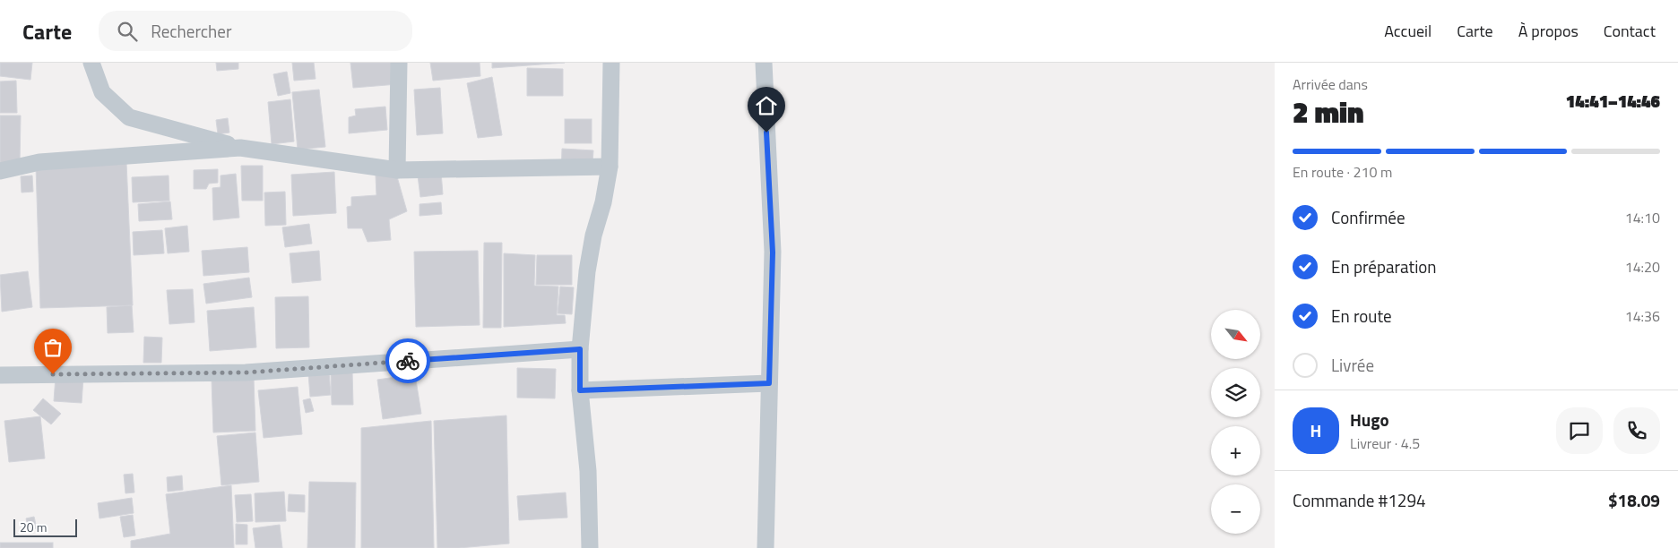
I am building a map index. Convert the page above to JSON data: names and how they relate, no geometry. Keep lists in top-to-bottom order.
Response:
{
  "scale_bar": "20 m",
  "north": "bottom right",
  "page": {
    "header": "Carte",
    "search": "Rechercher",
    "nav": [
      "Accueil",
      "Carte",
      "À propos",
      "Contact"
    ],
    "heading": ["2 min", "Arrivée dans", "14:41–14:46"],
    "panel": [
      "Hugo",
      "Livreur · 4.5",
      "Commande #1294",
      "$18.09"
    ],
    "bar": "En route · 210 m",
    "list": [
      ["Confirmée", "14:10"],
      ["En préparation", "14:20"],
      ["En route", "14:36"],
      "Livrée"
    ],
    "map_buttons": ["+", "−"],
    "round": "H",
    "scale": "20 m"
  }
}
